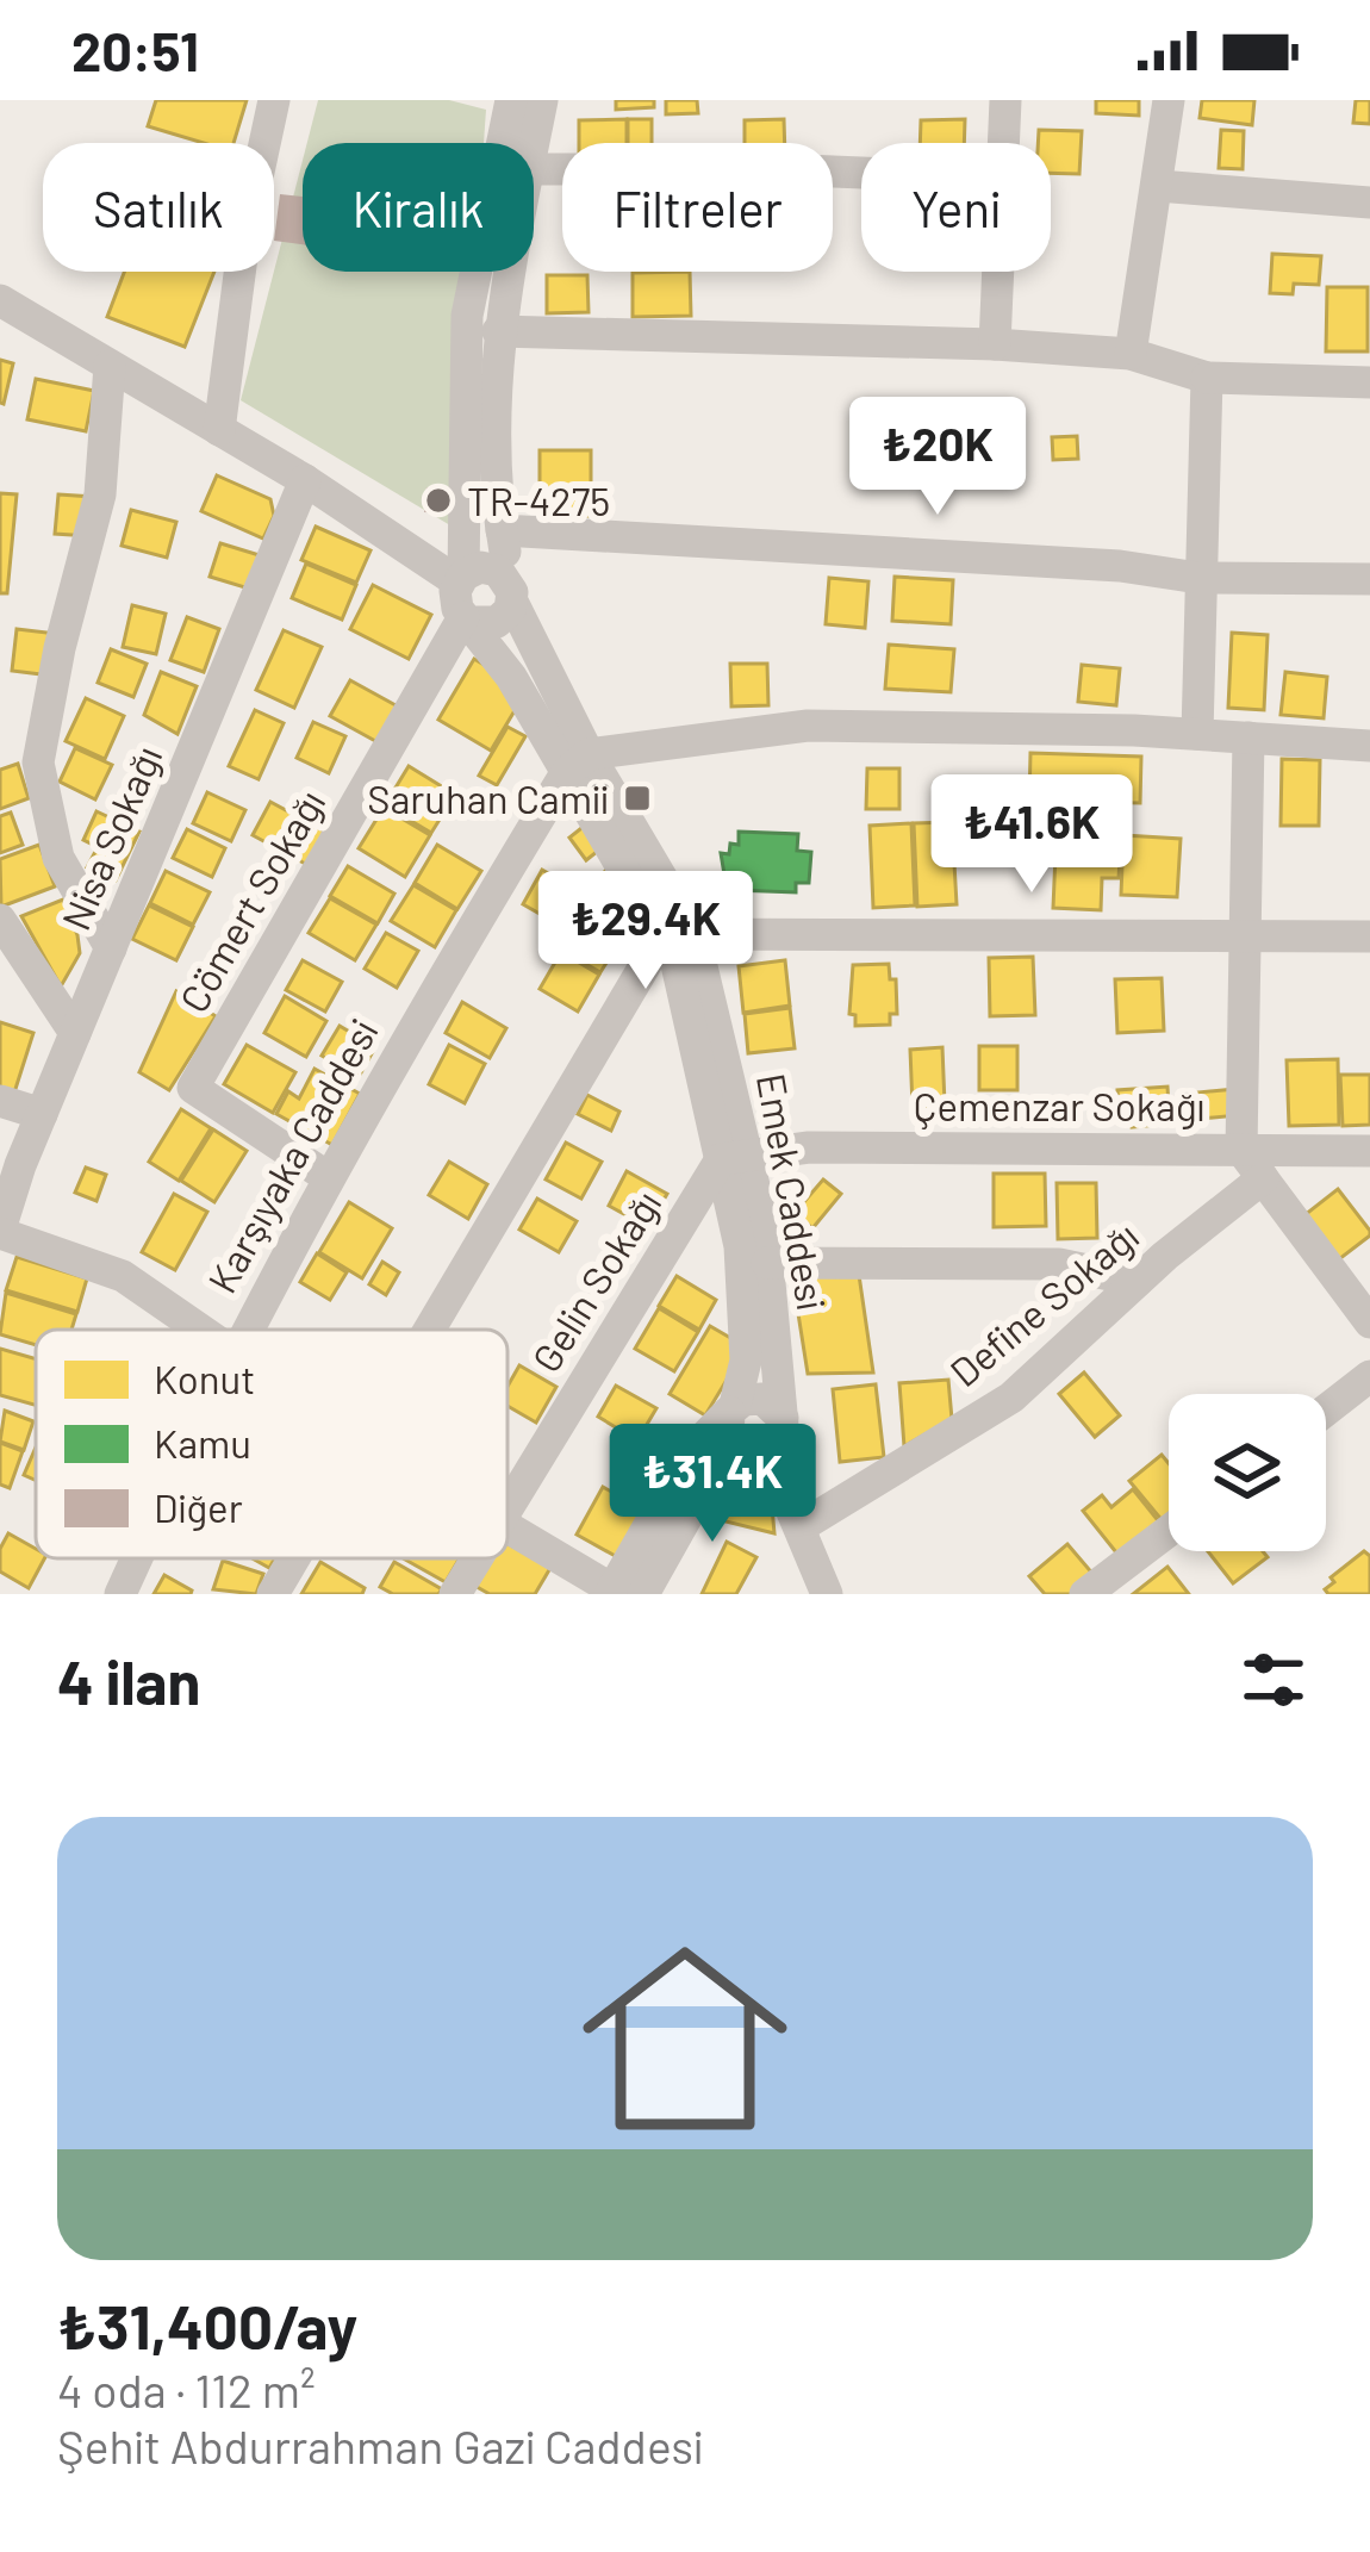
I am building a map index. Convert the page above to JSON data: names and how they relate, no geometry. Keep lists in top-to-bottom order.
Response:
{
  "streets": {
    "street": [
      "Nisa Sokağı",
      "Cömert Sokağı",
      "Çemenzar Sokağı",
      "Karşıyaka Caddesi",
      "Emek Caddesi",
      "Gelin Sokağı",
      "Define Sokağı"
    ]
  },
  "crossings": [
    ["Cömert Sokağı", "Karşıyaka Caddesi"],
    ["Cömert Sokağı", "Emek Caddesi"],
    ["Çemenzar Sokağı", "Emek Caddesi"],
    ["Çemenzar Sokağı", "Gelin Sokağı"],
    ["Karşıyaka Caddesi", "Emek Caddesi"],
    ["Emek Caddesi", "Gelin Sokağı"]
  ],
  "places": {
    "other": ["TR-4275"],
    "transit": ["Saruhan Camii"]
  },
  "legend": ["Konut", "Kamu", "Diğer"],
  "page": {
    "status": "20:51",
    "chip": [
      "Satılık",
      "Kiralık",
      "Filtreler",
      "Yeni"
    ],
    "price": [
      "₺20K",
      "₺41.6K",
      "₺29.4K",
      "₺31.4K"
    ],
    "heading": "4 ilan",
    "list": [
      {
        "name": "₺31,400/ay",
        "note": "4 oda · 112 m² · Şehit Abdurrahman Gazi Caddesi"
      }
    ]
  }
}
